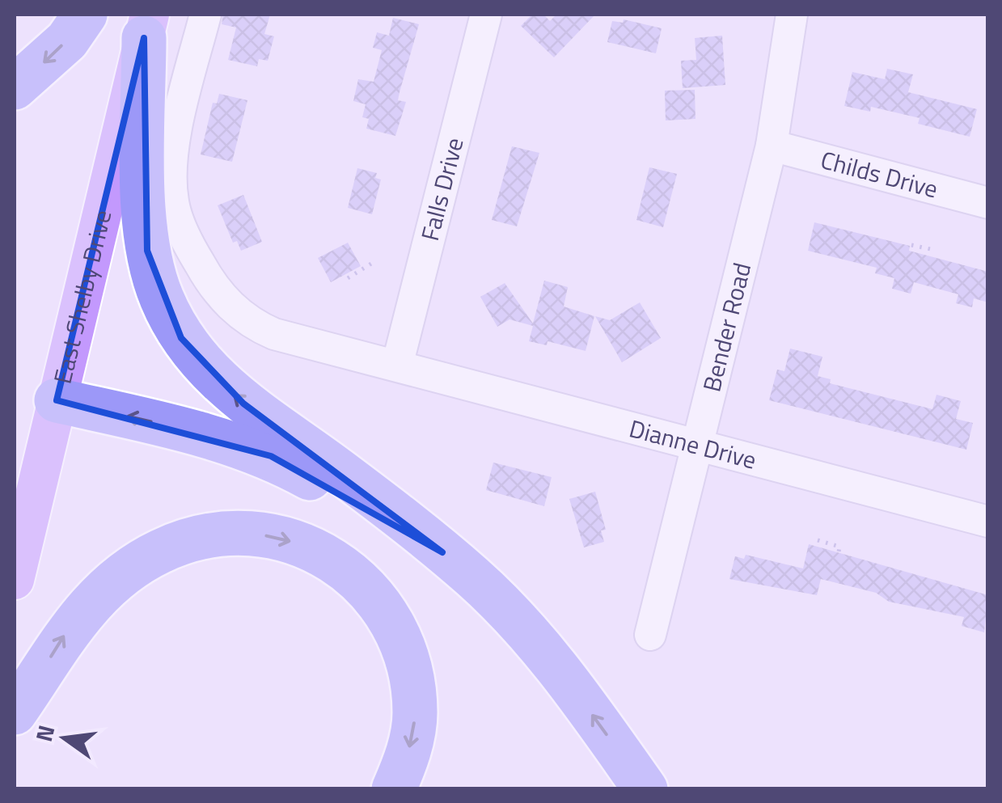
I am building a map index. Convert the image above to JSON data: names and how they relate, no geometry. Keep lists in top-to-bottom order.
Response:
{
  "streets": {
    "main road": ["East Shelby Drive"],
    "street": [
      "Childs Drive",
      "Falls Drive",
      "Bender Road",
      "Dianne Drive"
    ]
  },
  "crossings": [
    ["Childs Drive", "Bender Road"],
    ["Falls Drive", "Dianne Drive"],
    ["Bender Road", "Dianne Drive"]
  ],
  "north": "left"
}
